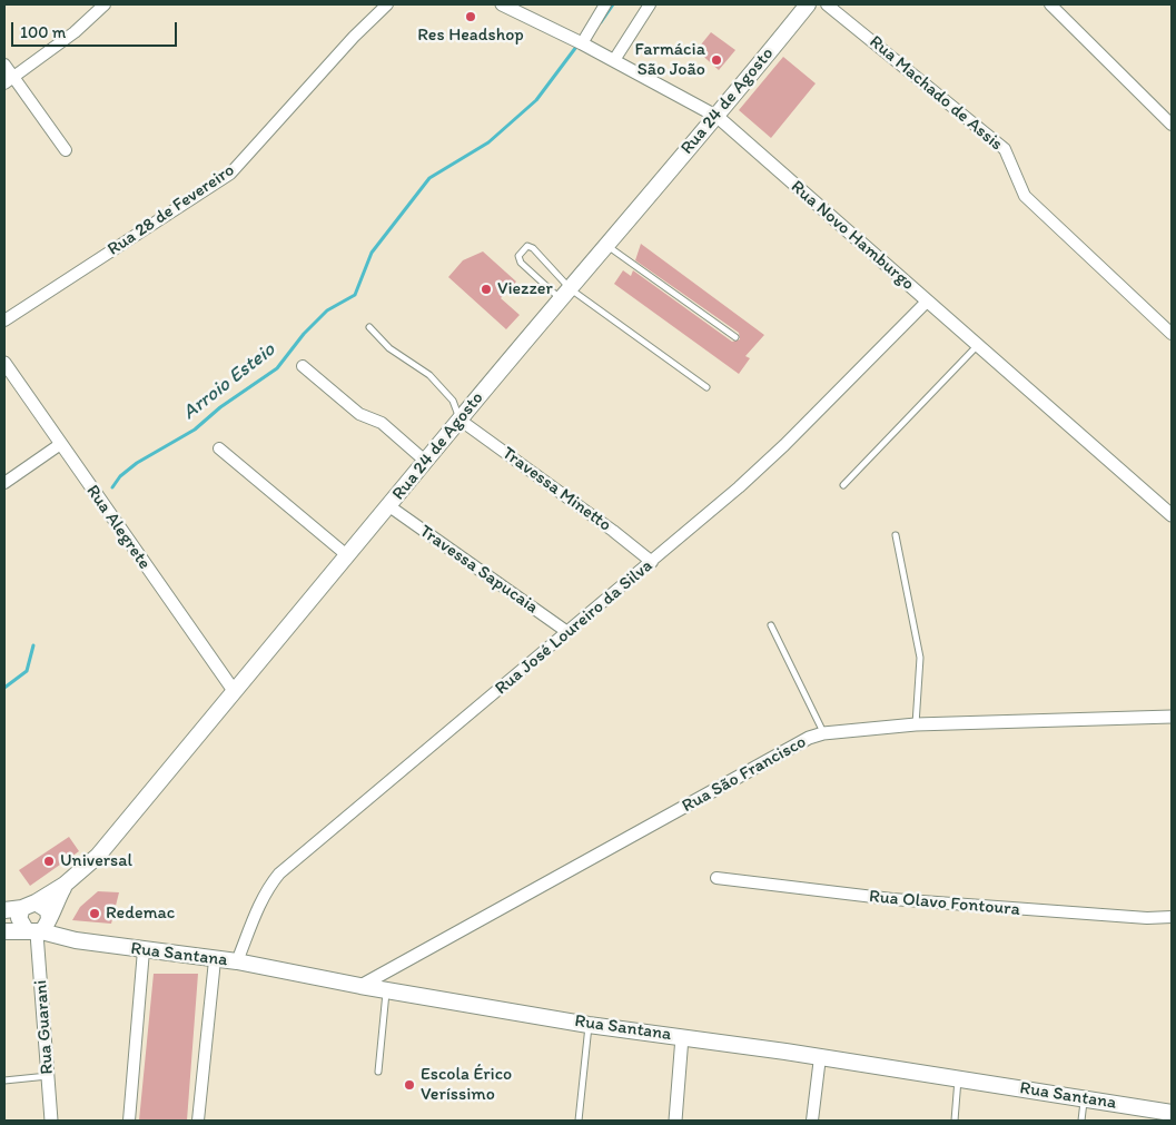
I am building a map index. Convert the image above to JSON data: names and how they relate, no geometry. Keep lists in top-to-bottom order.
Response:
{
  "streets": {
    "main road": ["Rua 24 de Agosto", "Rua Santana"],
    "street": [
      "Rua Machado de Assis",
      "Rua 28 de Fevereiro",
      "Rua Novo Hamburgo",
      "Travessa Minetto",
      "Rua Alegrete",
      "Travessa Sapucaia",
      "Rua José Loureiro da Silva",
      "Rua São Francisco",
      "Rua Olavo Fontoura",
      "Rua Guarani"
    ]
  },
  "crossings": [
    ["Rua 24 de Agosto", "Rua Novo Hamburgo"],
    ["Rua 24 de Agosto", "Travessa Minetto"],
    ["Rua 24 de Agosto", "Rua Alegrete"],
    ["Rua 24 de Agosto", "Travessa Sapucaia"],
    ["Rua 24 de Agosto", "Rua Santana"],
    ["Rua 24 de Agosto", "Rua Guarani"],
    ["Rua Novo Hamburgo", "Rua José Loureiro da Silva"],
    ["Travessa Minetto", "Rua José Loureiro da Silva"],
    ["Travessa Sapucaia", "Rua José Loureiro da Silva"],
    ["Rua José Loureiro da Silva", "Rua Santana"],
    ["Rua São Francisco", "Rua Santana"],
    ["Rua Santana", "Rua Guarani"]
  ],
  "water": ["Arroio Esteio"],
  "places": [
    "Res Headshop",
    "Farmácia São João",
    "Viezzer",
    "Universal",
    "Redemac",
    "Escola Érico Veríssimo"
  ],
  "scale_bar": "100 m"
}
